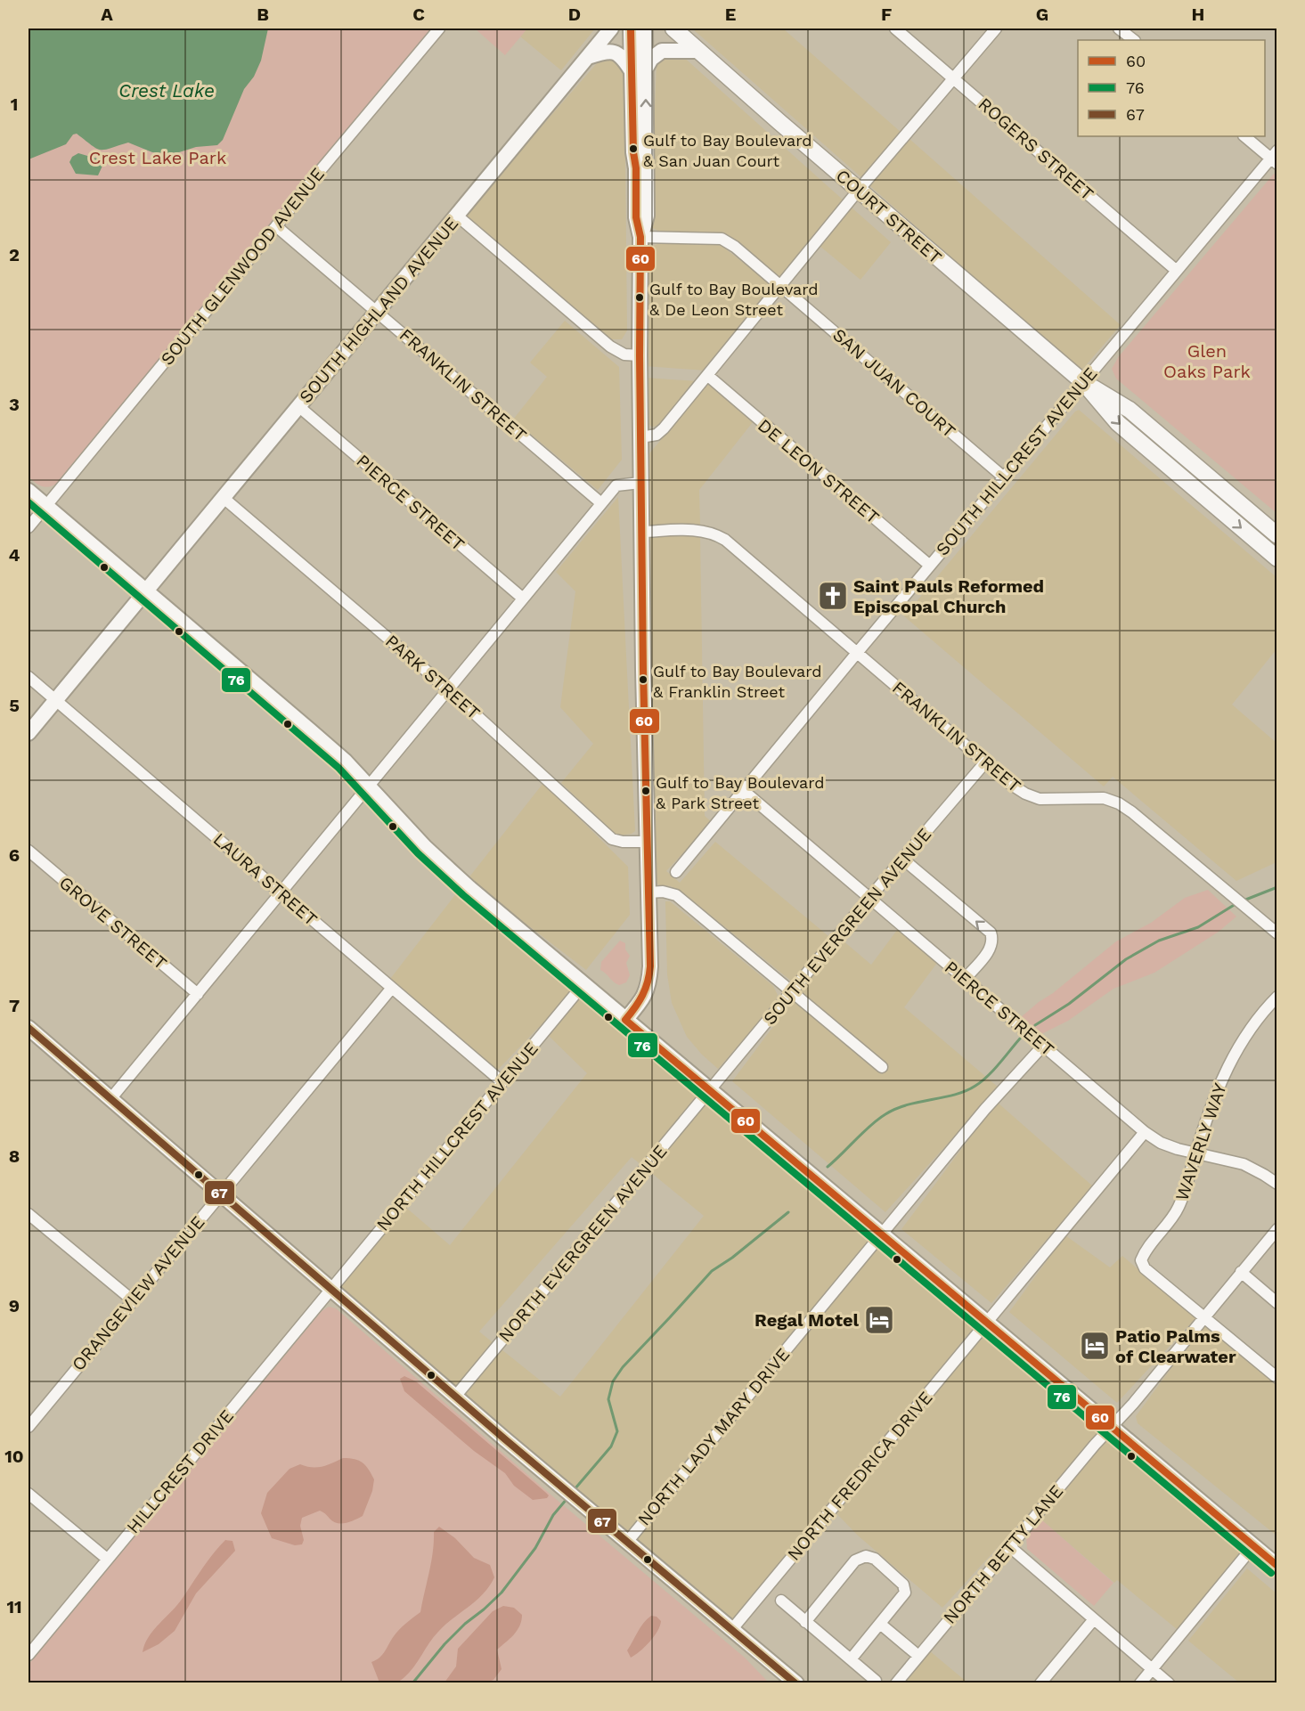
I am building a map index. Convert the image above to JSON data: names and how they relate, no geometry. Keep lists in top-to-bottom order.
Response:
{
  "streets": {
    "main road": ["COURT STREET"],
    "street": [
      "ROGERS STREET",
      "SOUTH GLENWOOD AVENUE",
      "SOUTH HIGHLAND AVENUE",
      "SAN JUAN COURT",
      "FRANKLIN STREET",
      "SOUTH HILLCREST AVENUE",
      "DE LEON STREET",
      "PIERCE STREET",
      "PARK STREET",
      "LAURA STREET",
      "GROVE STREET",
      "SOUTH EVERGREEN AVENUE",
      "NORTH HILLCREST AVENUE",
      "WAVERLY WAY",
      "NORTH EVERGREEN AVENUE",
      "ORANGEVIEW AVENUE",
      "NORTH LADY MARY DRIVE",
      "HILLCREST DRIVE",
      "NORTH FREDRICA DRIVE",
      "NORTH BETTY LANE"
    ]
  },
  "crossings": [
    ["ROGERS STREET", "SOUTH HILLCREST AVENUE"],
    ["COURT STREET", "SOUTH HILLCREST AVENUE"],
    ["SOUTH GLENWOOD AVENUE", "FRANKLIN STREET"],
    ["SOUTH HIGHLAND AVENUE", "FRANKLIN STREET"],
    ["SOUTH HIGHLAND AVENUE", "PIERCE STREET"],
    ["SOUTH HIGHLAND AVENUE", "PARK STREET"],
    ["SOUTH HIGHLAND AVENUE", "LAURA STREET"],
    ["SAN JUAN COURT", "SOUTH HILLCREST AVENUE"],
    ["FRANKLIN STREET", "SOUTH HILLCREST AVENUE"],
    ["FRANKLIN STREET", "SOUTH EVERGREEN AVENUE"],
    ["SOUTH HILLCREST AVENUE", "DE LEON STREET"],
    ["SOUTH HILLCREST AVENUE", "PIERCE STREET"],
    ["PIERCE STREET", "SOUTH EVERGREEN AVENUE"],
    ["PIERCE STREET", "WAVERLY WAY"],
    ["PIERCE STREET", "NORTH LADY MARY DRIVE"],
    ["PIERCE STREET", "NORTH FREDRICA DRIVE"],
    ["LAURA STREET", "NORTH HILLCREST AVENUE"],
    ["LAURA STREET", "ORANGEVIEW AVENUE"],
    ["SOUTH EVERGREEN AVENUE", "NORTH EVERGREEN AVENUE"],
    ["NORTH HILLCREST AVENUE", "HILLCREST DRIVE"],
    ["WAVERLY WAY", "NORTH BETTY LANE"]
  ],
  "water": ["Crest Lake"],
  "parks": ["Crest Lake Park", "Glen Oaks Park"],
  "places": {
    "other": [
      "Gulf to Bay Boulevard & San Juan Court",
      "Gulf to Bay Boulevard & De Leon Street",
      "Gulf to Bay Boulevard & Franklin Street",
      "Gulf to Bay Boulevard & Park Street"
    ],
    "church": ["Saint Pauls Reformed Episcopal Church"],
    "hotel": ["Regal Motel", "Patio Palms of Clearwater"]
  },
  "lines": ["transit line 60", "transit line 76", "transit line 67"],
  "legend": ["60", "76", "67"],
  "grid": {
    "columns": [
      "A",
      "B",
      "C",
      "D",
      "E",
      "F",
      "G",
      "H"
    ],
    "rows": [
      "1",
      "2",
      "3",
      "4",
      "5",
      "6",
      "7",
      "8",
      "9",
      "10",
      "11"
    ]
  }
}
